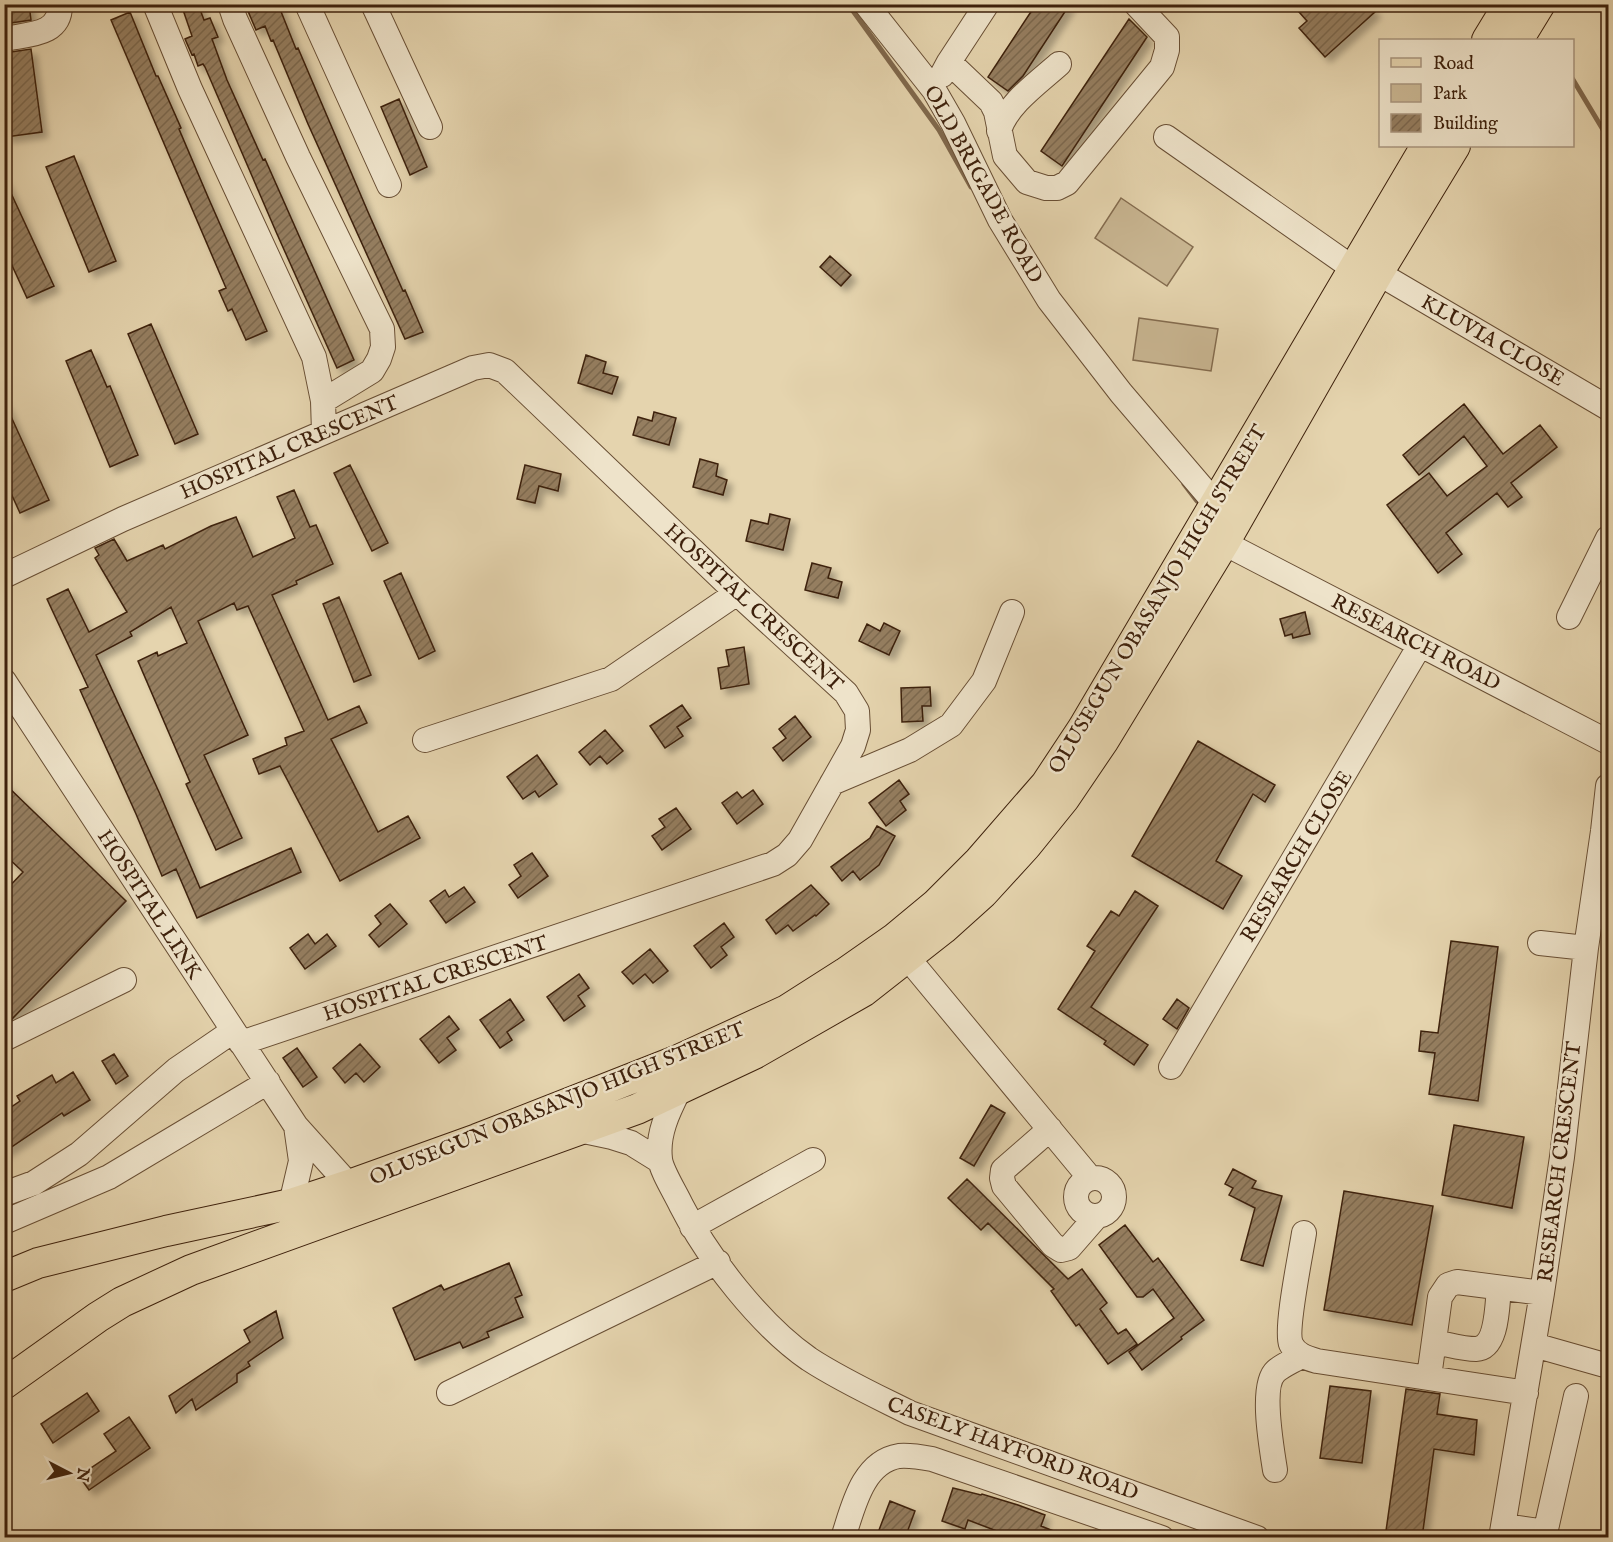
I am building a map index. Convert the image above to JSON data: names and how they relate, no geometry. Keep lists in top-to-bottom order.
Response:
{
  "streets": {
    "main road": ["OLUSEGUN OBASANJO HIGH STREET"],
    "street": [
      "OLD BRIGADE ROAD",
      "KLUVIA CLOSE",
      "HOSPITAL CRESCENT",
      "RESEARCH ROAD",
      "RESEARCH CLOSE",
      "HOSPITAL LINK",
      "RESEARCH CRESCENT",
      "CASELY HAYFORD ROAD"
    ]
  },
  "crossings": [
    ["OLD BRIGADE ROAD", "OLUSEGUN OBASANJO HIGH STREET"],
    ["KLUVIA CLOSE", "OLUSEGUN OBASANJO HIGH STREET"],
    ["HOSPITAL CRESCENT", "HOSPITAL LINK"],
    ["OLUSEGUN OBASANJO HIGH STREET", "RESEARCH ROAD"],
    ["OLUSEGUN OBASANJO HIGH STREET", "HOSPITAL LINK"],
    ["OLUSEGUN OBASANJO HIGH STREET", "CASELY HAYFORD ROAD"],
    ["RESEARCH ROAD", "RESEARCH CLOSE"]
  ],
  "legend": ["Road", "Park", "Building"],
  "north": "right"
}
